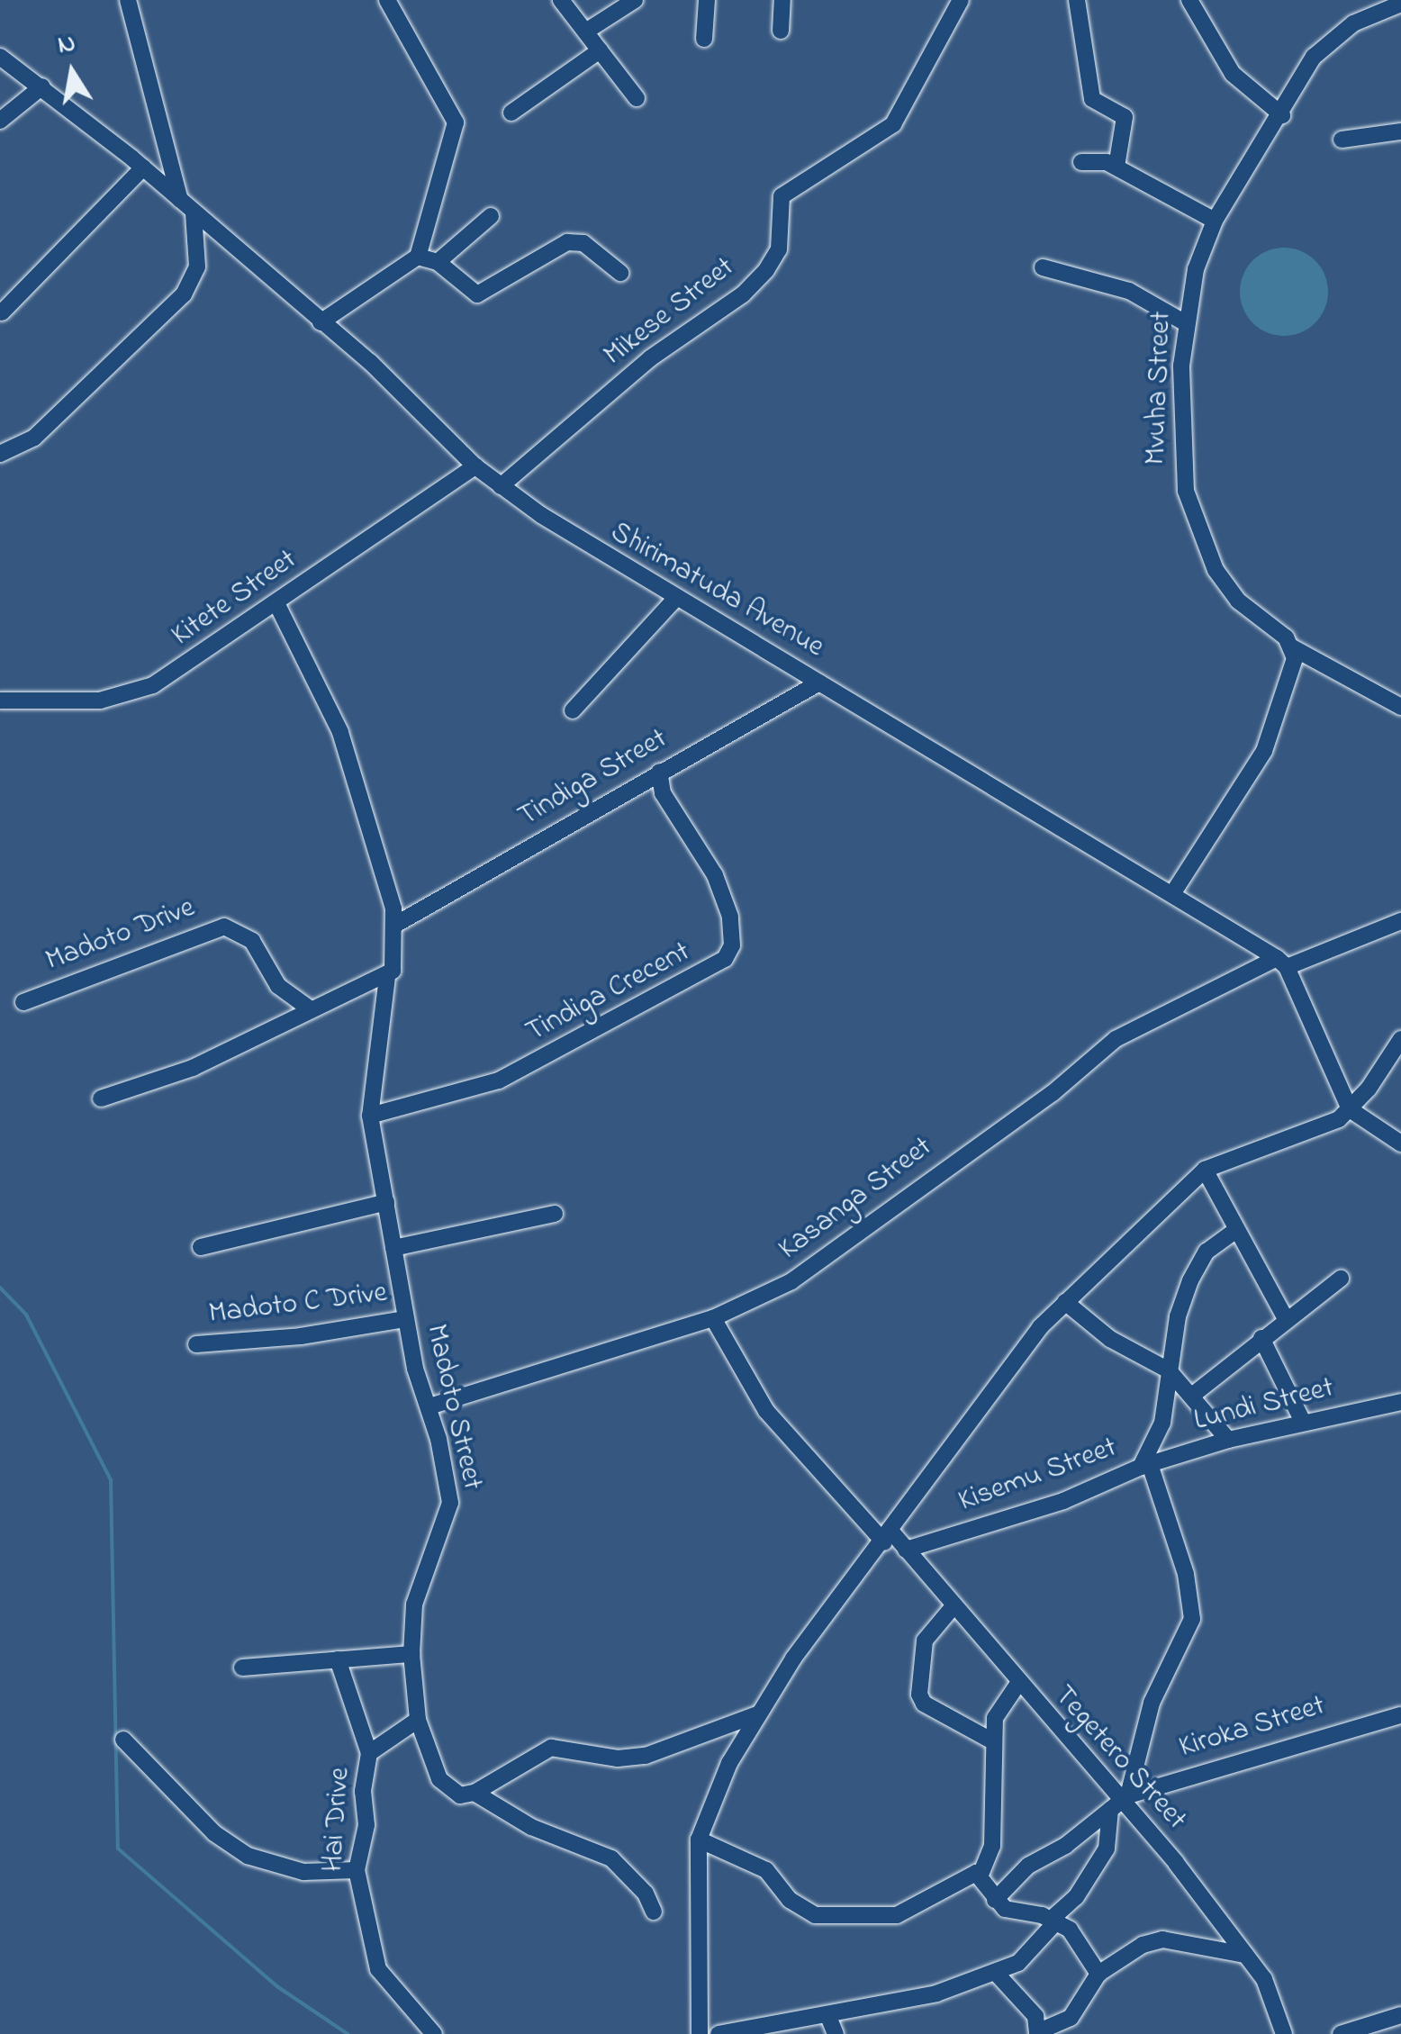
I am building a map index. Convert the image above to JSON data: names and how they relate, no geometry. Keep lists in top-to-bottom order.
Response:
{
  "streets": {
    "street": [
      "Mikese Street",
      "Mvuha Street",
      "Shirimatuda Avenue",
      "Kitete Street",
      "Tindiga Street",
      "Madoto Drive",
      "Tindiga Crecent",
      "Kasanga Street",
      "Madoto C Drive",
      "Lundi Street",
      "Madoto Street",
      "Kisemu Street",
      "Kiroka Street",
      "Tegetero Street",
      "Hai Drive"
    ]
  },
  "crossings": [
    ["Mikese Street", "Shirimatuda Avenue"],
    ["Shirimatuda Avenue", "Kitete Street"],
    ["Shirimatuda Avenue", "Tindiga Street"],
    ["Shirimatuda Avenue", "Kasanga Street"],
    ["Tindiga Street", "Tindiga Crecent"],
    ["Tindiga Crecent", "Madoto Street"],
    ["Kasanga Street", "Madoto Street"],
    ["Kasanga Street", "Tegetero Street"],
    ["Madoto C Drive", "Madoto Street"],
    ["Lundi Street", "Kisemu Street"],
    ["Madoto Street", "Hai Drive"],
    ["Kisemu Street", "Tegetero Street"],
    ["Kiroka Street", "Tegetero Street"]
  ],
  "north": "top"
}
